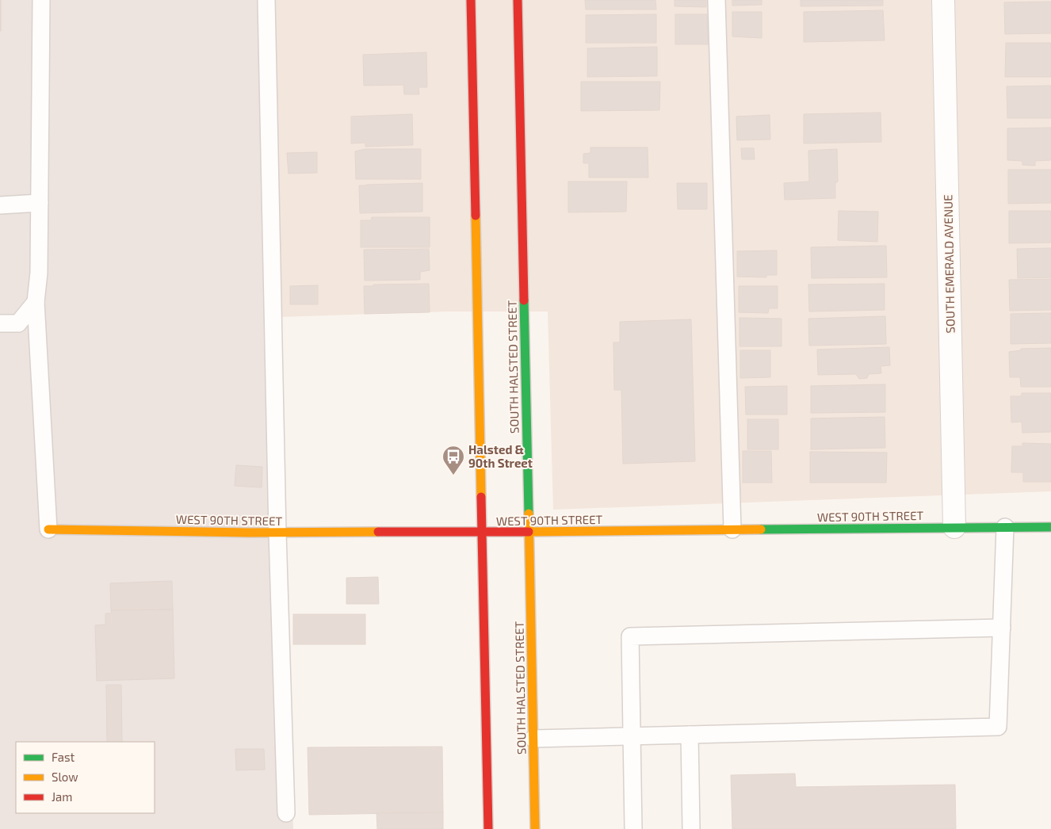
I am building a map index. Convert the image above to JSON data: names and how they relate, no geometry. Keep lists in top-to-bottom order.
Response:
{
  "streets": {
    "main road": ["SOUTH HALSTED STREET", "WEST 90TH STREET"],
    "street": ["SOUTH EMERALD AVENUE"]
  },
  "crossings": [
    ["SOUTH EMERALD AVENUE", "WEST 90TH STREET"],
    ["SOUTH HALSTED STREET", "WEST 90TH STREET"]
  ],
  "places": {
    "bus stop": ["Halsted & 90th Street"]
  },
  "legend": ["Fast", "Slow", "Jam"]
}
